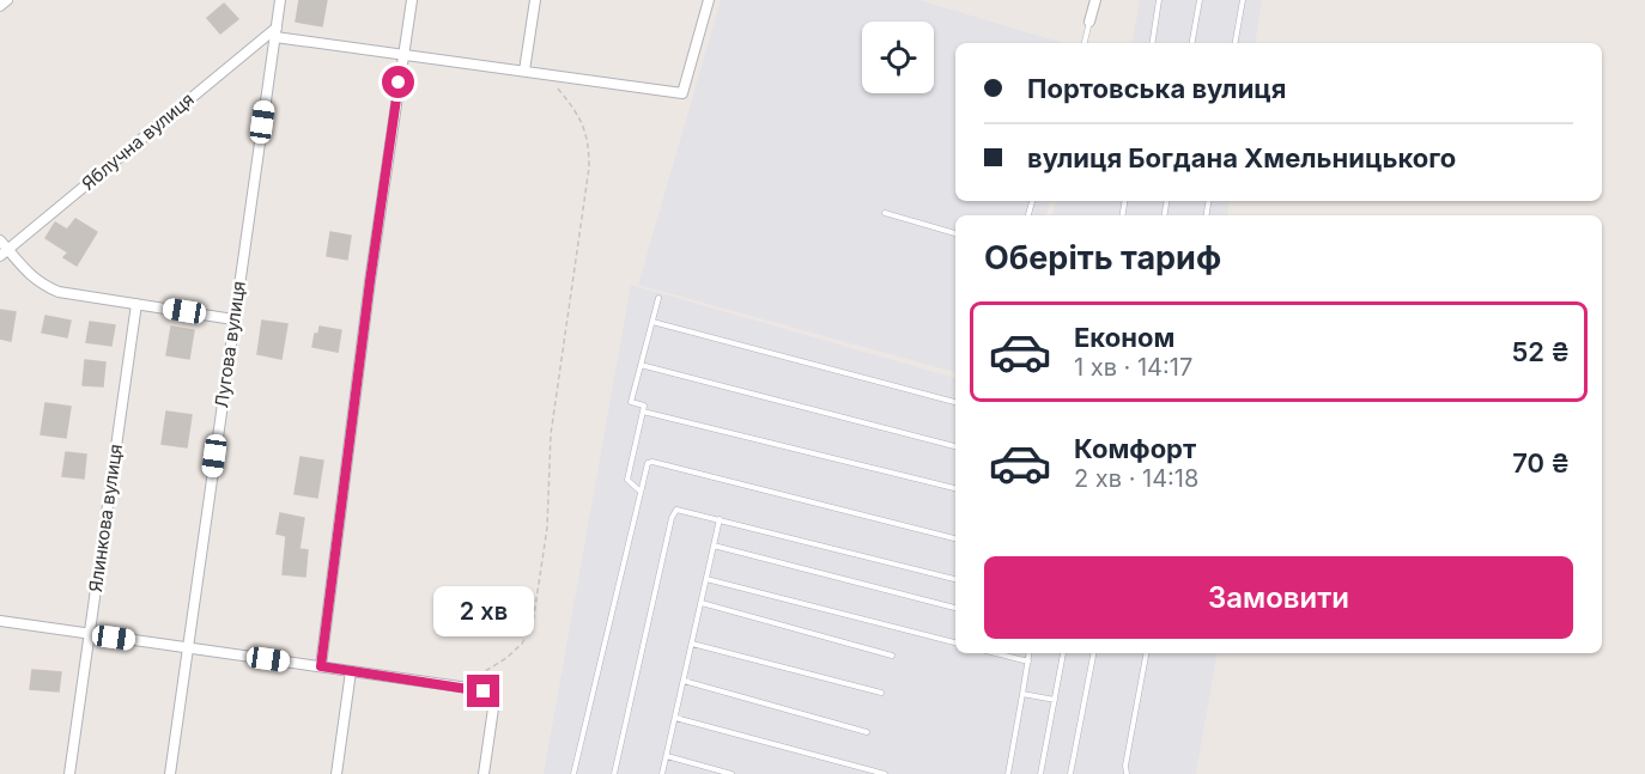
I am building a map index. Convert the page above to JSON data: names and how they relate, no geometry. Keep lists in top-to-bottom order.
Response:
{
  "streets": {
    "street": ["Яблучна вулиця", "Лугова вулиця", "Ялинкова вулиця"]
  },
  "crossings": [
    ["Яблучна вулиця", "Лугова вулиця"]
  ],
  "page": {
    "banner": ["Портовська вулиця", "вулиця Богдана Хмельницького"],
    "heading": "Оберіть тариф",
    "list": [
      {
        "name": "Економ",
        "note": "1 хв · 14:17",
        "value": "52 ₴"
      },
      {
        "name": "Комфорт",
        "note": "2 хв · 14:18",
        "value": "70 ₴"
      }
    ],
    "buttons": "Замовити",
    "bubble": "2 хв"
  }
}
